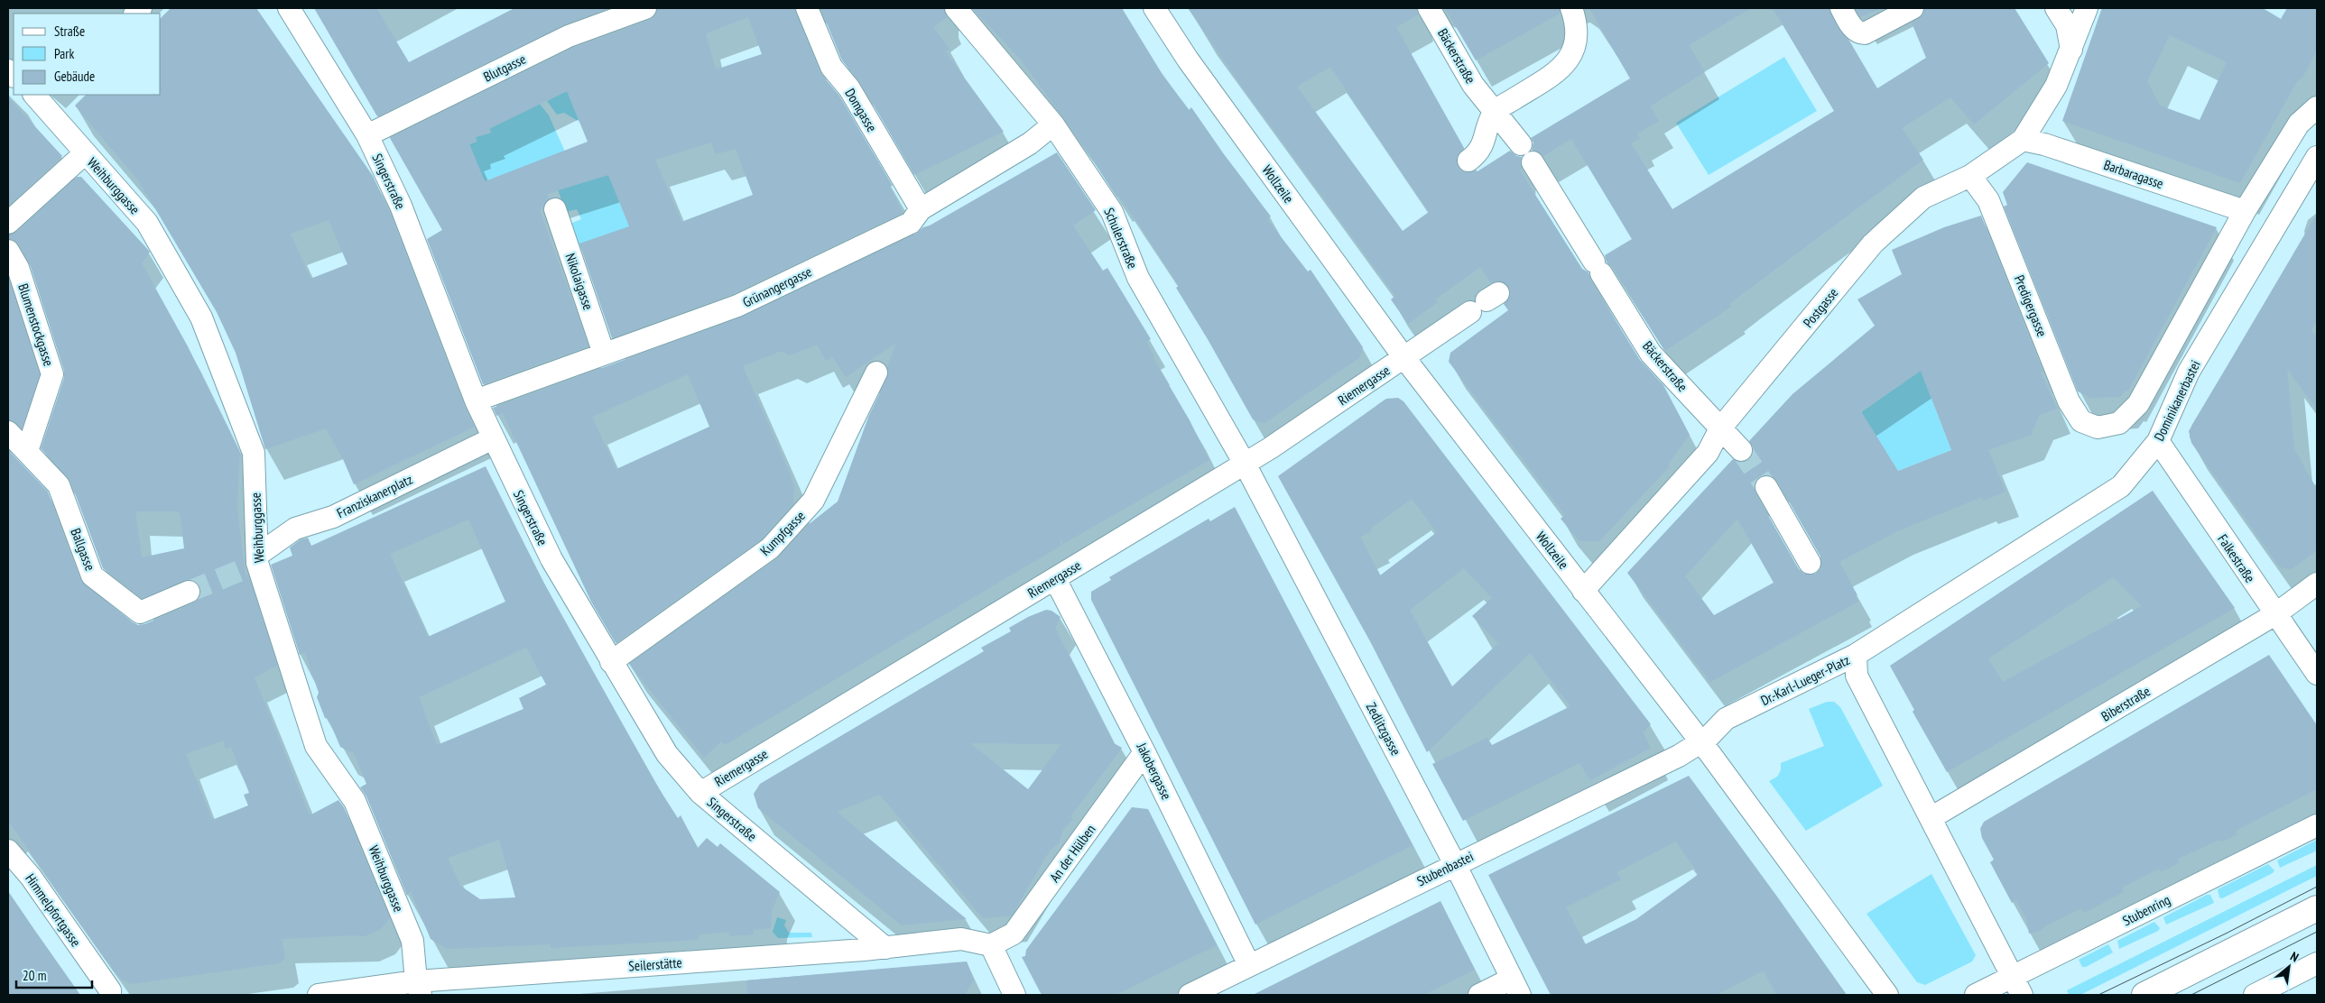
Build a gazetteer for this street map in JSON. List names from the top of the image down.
{
  "streets": {
    "street": [
      "Bäckerstraße",
      "Blutgasse",
      "Domgasse",
      "Barbaragasse",
      "Singerstraße",
      "Wollzeile",
      "Weihburggasse",
      "Schulerstraße",
      "Nikolaigasse",
      "Grünangergasse",
      "Predigergasse",
      "Postgasse",
      "Blumenstockgasse",
      "Riemergasse",
      "Dominikanerbastei",
      "Franziskanerplatz",
      "Kumpfgasse",
      "Ballgasse",
      "Falkestraße",
      "Dr.-Karl-Lueger-Platz",
      "Biberstraße",
      "Zedlitzgasse",
      "Jakobergasse",
      "An der Hülben",
      "Stubenbastei",
      "Himmelpfortgasse",
      "Stubenring",
      "Seilerstätte"
    ]
  },
  "crossings": [
    ["Bäckerstraße", "Postgasse"],
    ["Blutgasse", "Singerstraße"],
    ["Domgasse", "Grünangergasse"],
    ["Barbaragasse", "Predigergasse"],
    ["Barbaragasse", "Postgasse"],
    ["Singerstraße", "Grünangergasse"],
    ["Singerstraße", "Riemergasse"],
    ["Singerstraße", "Franziskanerplatz"],
    ["Singerstraße", "Kumpfgasse"],
    ["Singerstraße", "Seilerstätte"],
    ["Wollzeile", "Postgasse"],
    ["Wollzeile", "Riemergasse"],
    ["Wollzeile", "Dr.-Karl-Lueger-Platz"],
    ["Wollzeile", "Stubenbastei"],
    ["Weihburggasse", "Franziskanerplatz"],
    ["Weihburggasse", "Seilerstätte"],
    ["Schulerstraße", "Grünangergasse"],
    ["Schulerstraße", "Riemergasse"],
    ["Schulerstraße", "Zedlitzgasse"],
    ["Nikolaigasse", "Grünangergasse"],
    ["Predigergasse", "Postgasse"],
    ["Blumenstockgasse", "Ballgasse"],
    ["Riemergasse", "Zedlitzgasse"],
    ["Riemergasse", "Jakobergasse"],
    ["Dominikanerbastei", "Falkestraße"],
    ["Dominikanerbastei", "Dr.-Karl-Lueger-Platz"],
    ["Falkestraße", "Biberstraße"],
    ["Dr.-Karl-Lueger-Platz", "Biberstraße"],
    ["Dr.-Karl-Lueger-Platz", "Stubenbastei"],
    ["Dr.-Karl-Lueger-Platz", "Stubenring"],
    ["Zedlitzgasse", "Stubenbastei"],
    ["Jakobergasse", "An der Hülben"],
    ["Jakobergasse", "Stubenbastei"],
    ["An der Hülben", "Seilerstätte"]
  ],
  "legend": ["Straße", "Park", "Gebäude"],
  "scale_bar": "20 m",
  "north": "top right"
}
